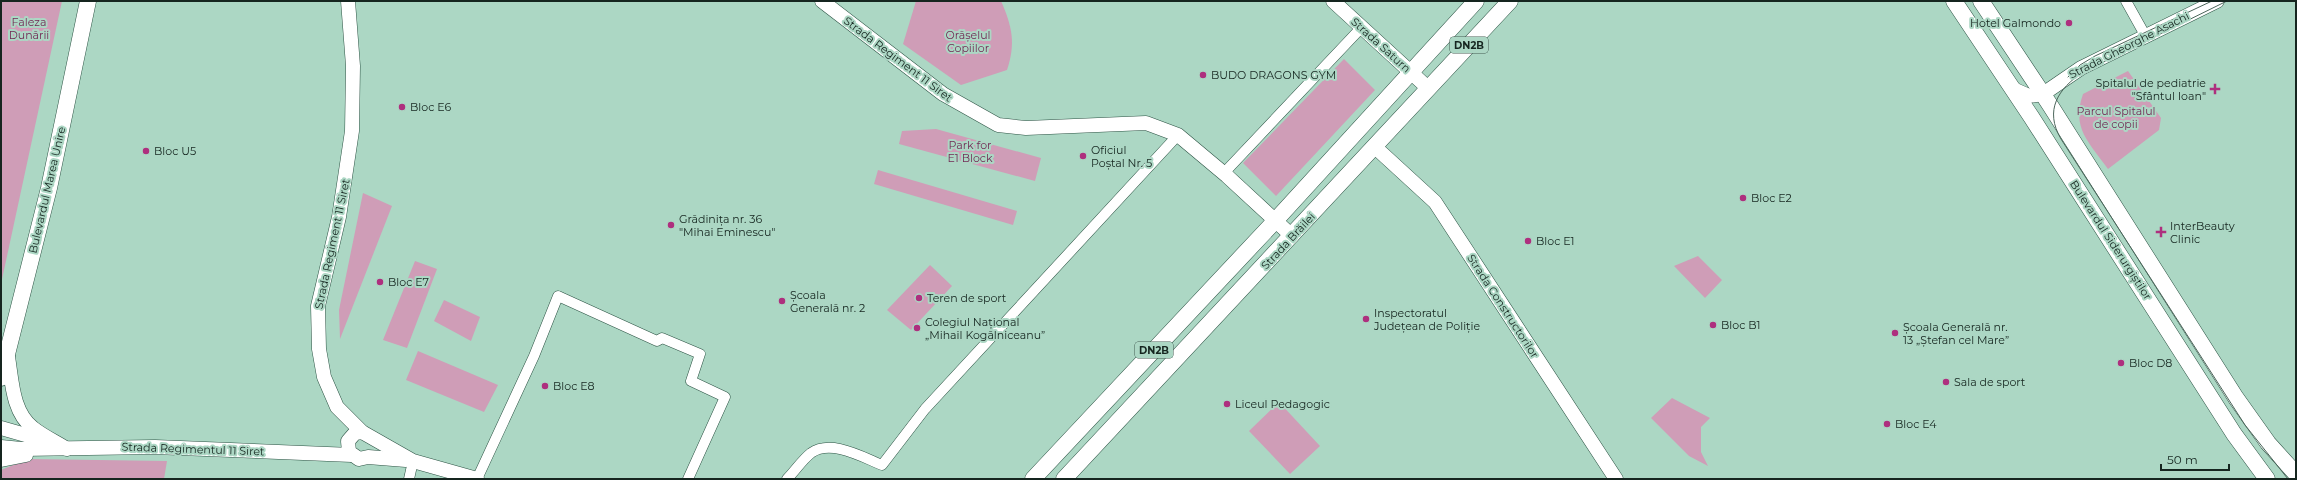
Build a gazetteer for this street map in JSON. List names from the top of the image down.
{
  "streets": {
    "main road": [
      "DN2B",
      "Bulevardul Marea Unire",
      "Bulevardul Siderurgiștilor",
      "Strada Brăilei"
    ],
    "street": [
      "Strada Saturn",
      "Strada Gheorghe Asachi",
      "Strada Regiment 11 Siret",
      "Strada Constructorilor",
      "Strada Regimentul 11 Siret"
    ]
  },
  "crossings": [
    ["Strada Saturn", "DN2B"],
    ["Strada Saturn", "Strada Brăilei"],
    ["DN2B", "Strada Regiment 11 Siret"],
    ["Strada Gheorghe Asachi", "Bulevardul Siderurgiștilor"],
    ["Strada Regiment 11 Siret", "Strada Brăilei"],
    ["Strada Regiment 11 Siret", "Strada Regimentul 11 Siret"],
    ["Strada Brăilei", "Strada Constructorilor"]
  ],
  "parks": [
    "Faleza Dunării",
    "Orășelul Copiilor",
    "Parcul Spitalul de copii",
    "Park for E1 Block"
  ],
  "places": {
    "other": [
      "Hotel Galmondo",
      "BUDO DRAGONS GYM",
      "Bloc E6",
      "Bloc U5",
      "Oficiul Poștal Nr. 5",
      "Bloc E2",
      "Grădinița nr. 36 \"Mihai Eminescu\"",
      "Bloc E1",
      "Bloc E7",
      "Teren de sport",
      "Școala Generală nr. 2",
      "Inspectoratul Județean de Poliție",
      "Bloc B1",
      "Colegiul Național „Mihail Kogălniceanu”",
      "Școala Generală nr. 13 „Ștefan cel Mare”",
      "Bloc D8",
      "Sala de sport",
      "Bloc E8",
      "Liceul Pedagogic",
      "Bloc E4"
    ],
    "health": ["Spitalul de pediatrie \"Sfântul Ioan\"", "InterBeauty Clinic"]
  },
  "scale_bar": "50 m"
}
